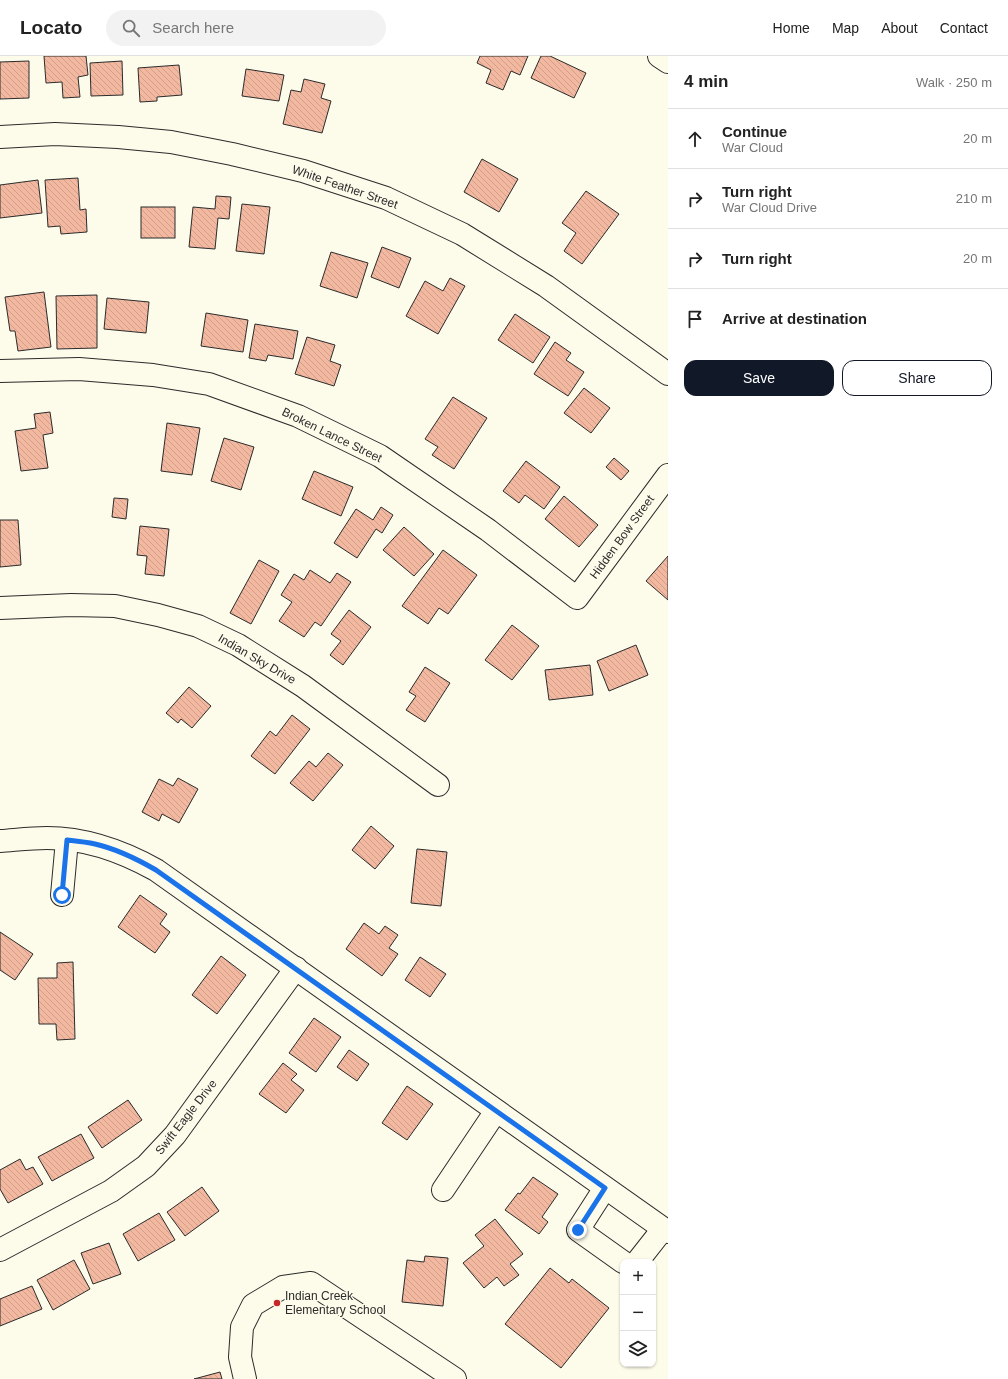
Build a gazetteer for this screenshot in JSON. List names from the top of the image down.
{
  "streets": {
    "street": [
      "White Feather Street",
      "Broken Lance Street",
      "Hidden Bow Street",
      "Indian Sky Drive",
      "Swift Eagle Drive"
    ]
  },
  "crossings": [
    ["Broken Lance Street", "Hidden Bow Street"]
  ],
  "places": ["Indian Creek Elementary School"],
  "page": {
    "header": "Locato",
    "search": "Search here",
    "nav": [
      "Home",
      "Map",
      "About",
      "Contact"
    ],
    "heading": ["4 min", "Walk · 250 m"],
    "list": [
      ["Continue", "War Cloud", "20 m"],
      ["Turn right", "War Cloud Drive", "210 m"],
      ["Turn right", "20 m"],
      "Arrive at destination"
    ],
    "buttons": ["Save", "Share"],
    "map_buttons": ["+", "−"]
  }
}
